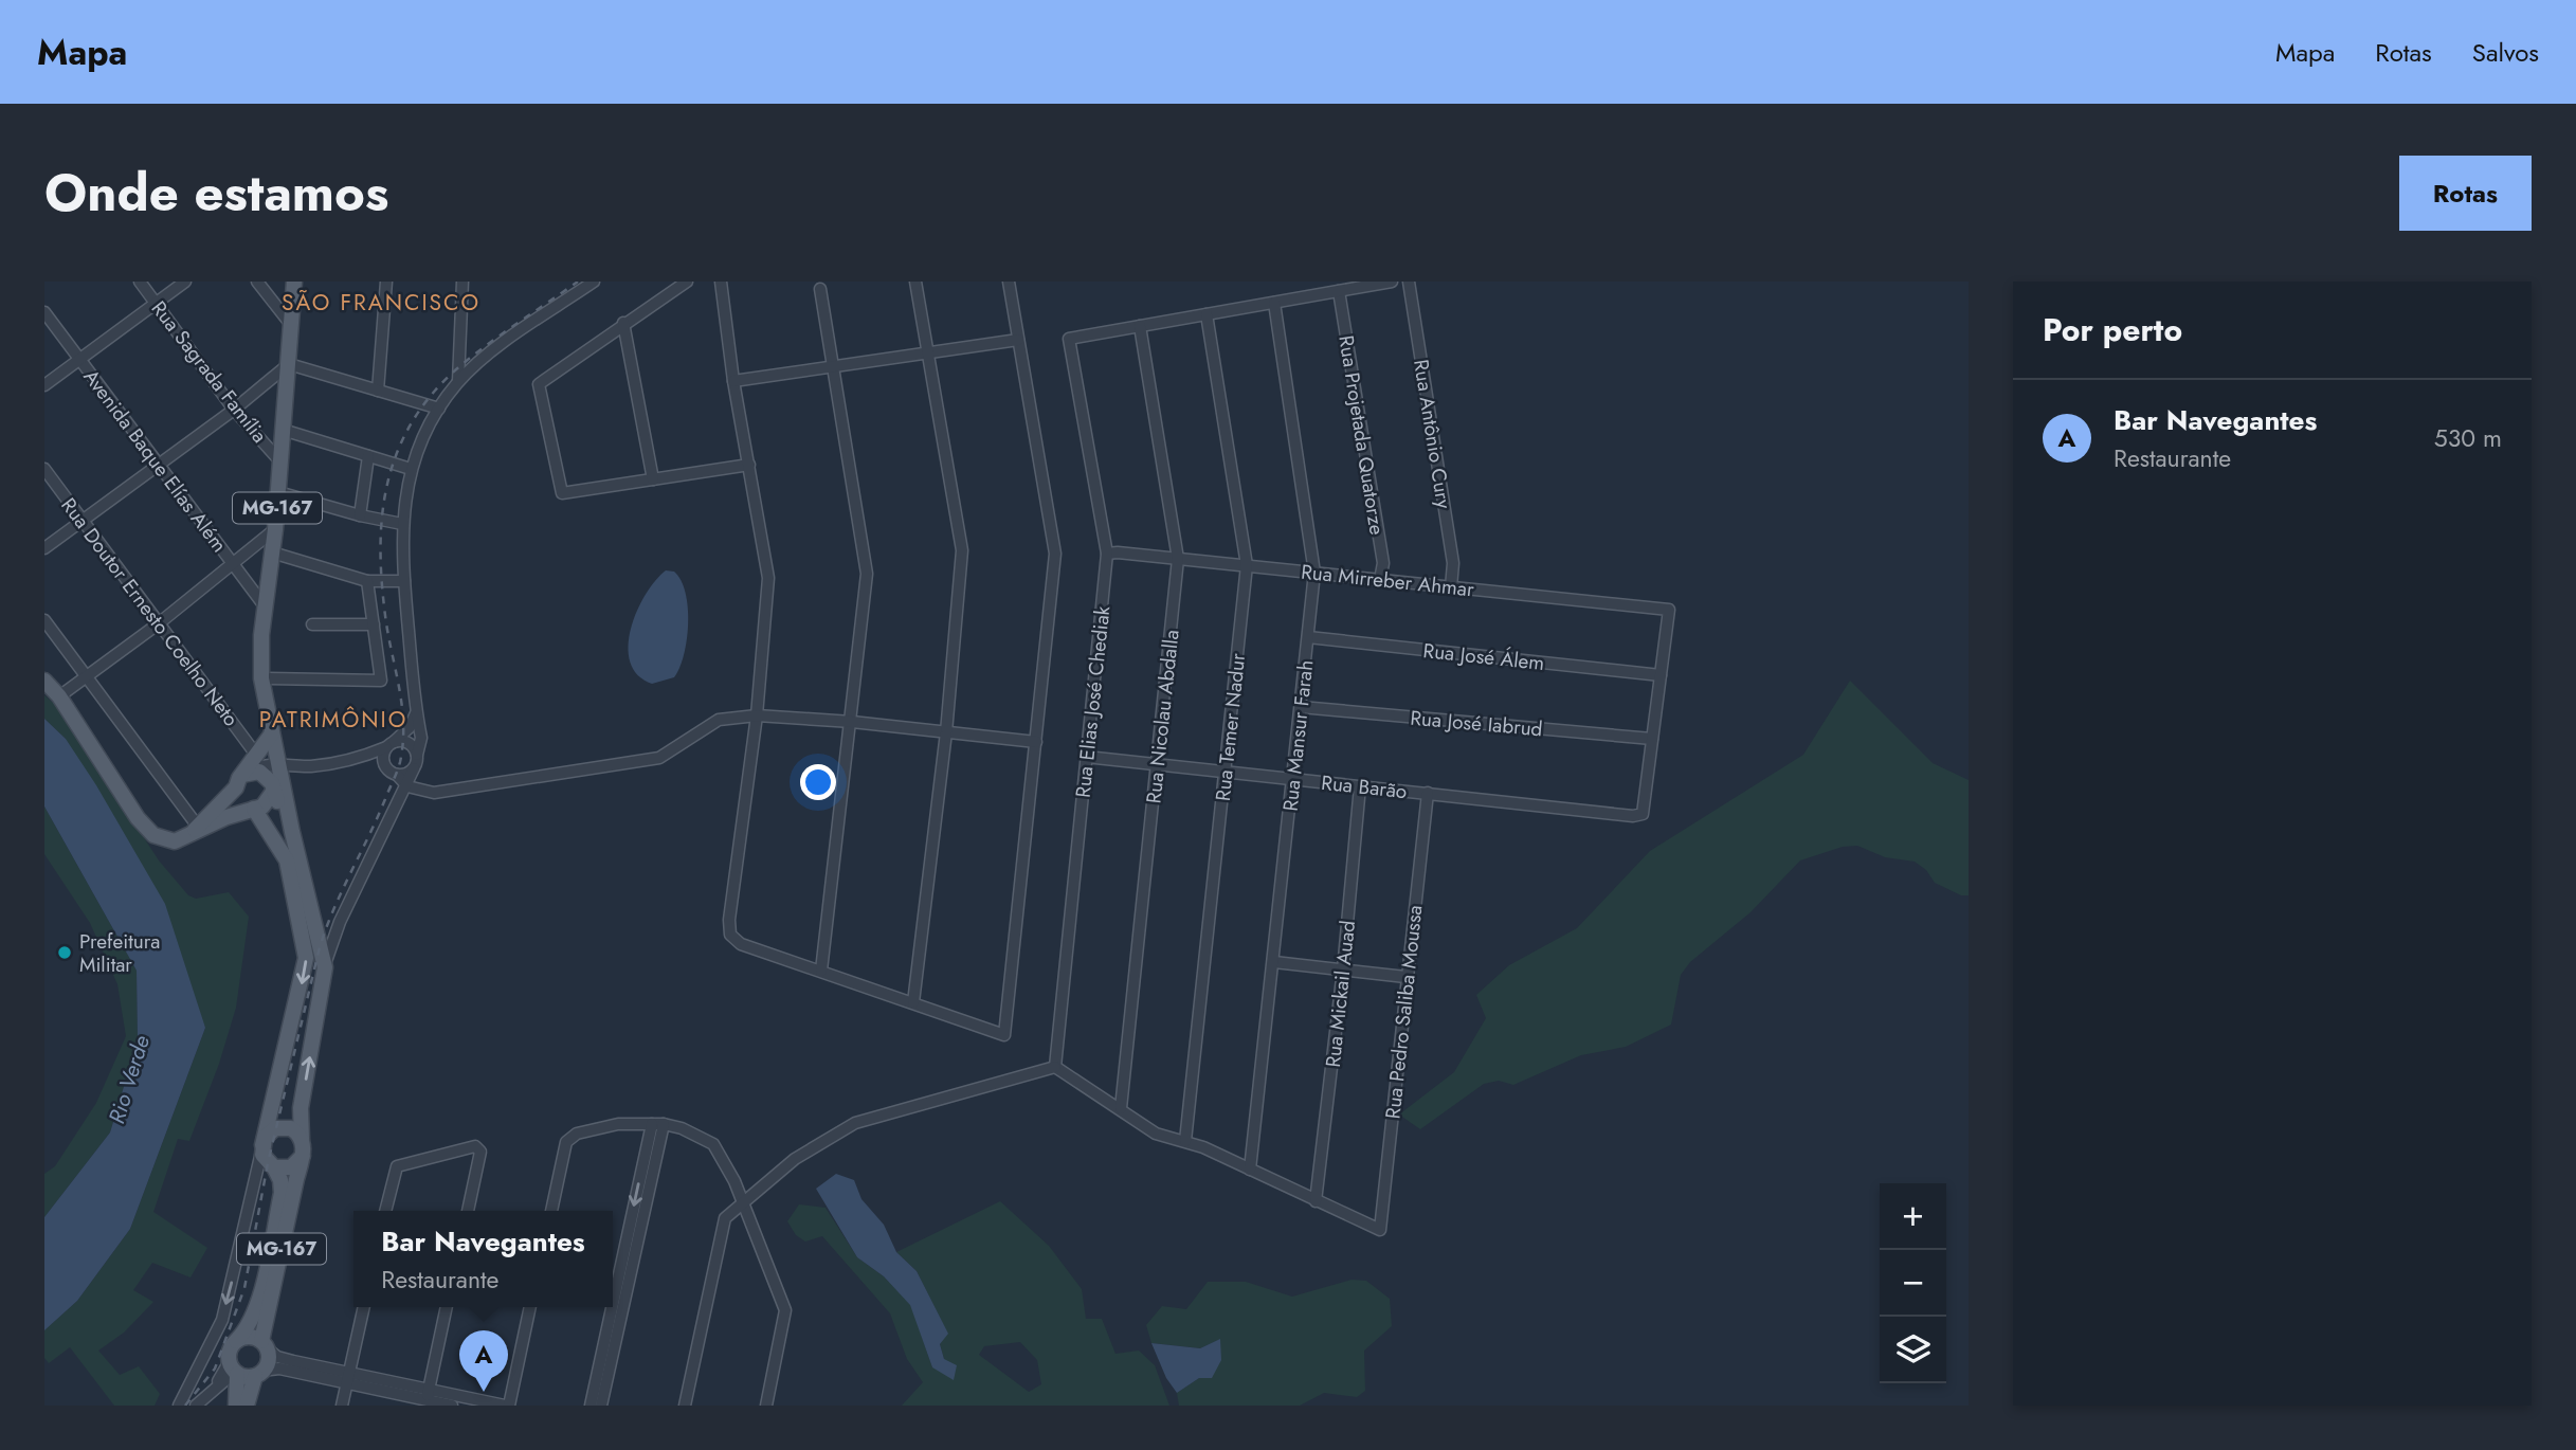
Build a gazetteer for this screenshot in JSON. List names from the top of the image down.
{
  "streets": {
    "main road": ["MG-167"],
    "street": [
      "Rua Sagrada Família",
      "Rua Antônio Cury",
      "Rua Projetada Quatorze",
      "Avenida Baque Elías Além",
      "Rua Mirreber Ahmar",
      "Rua Doutor Ernesto Coelho Neto",
      "Rua José Álem",
      "Rua Elias José Chediak",
      "Rua Nicolau Abdalla",
      "Rua José Iabrud",
      "Rua Temer Nadur",
      "Rua Mansur Farah",
      "Rua Barão",
      "Rua Mickail Auad",
      "Rua Pedro Saliba Moussa"
    ]
  },
  "crossings": [
    ["Rua Sagrada Família", "MG-167"],
    ["Rua Antônio Cury", "Rua Mirreber Ahmar"],
    ["Rua Projetada Quatorze", "Rua Mirreber Ahmar"],
    ["Avenida Baque Elías Além", "MG-167"],
    ["Rua Mirreber Ahmar", "Rua José Álem"],
    ["Rua Mirreber Ahmar", "Rua Elias José Chediak"],
    ["Rua Mirreber Ahmar", "Rua Nicolau Abdalla"],
    ["Rua Mirreber Ahmar", "Rua Temer Nadur"],
    ["Rua Mirreber Ahmar", "Rua Mansur Farah"],
    ["Rua José Álem", "Rua Mansur Farah"],
    ["Rua Elias José Chediak", "Rua Nicolau Abdalla"],
    ["Rua Elias José Chediak", "Rua Barão"],
    ["Rua Nicolau Abdalla", "Rua Barão"],
    ["Rua José Iabrud", "Rua Mansur Farah"],
    ["Rua José Iabrud", "Rua Barão"],
    ["Rua Temer Nadur", "Rua Barão"],
    ["Rua Mansur Farah", "Rua Barão"],
    ["Rua Barão", "Rua Mickail Auad"],
    ["Rua Barão", "Rua Pedro Saliba Moussa"],
    ["Rua Mickail Auad", "Rua Pedro Saliba Moussa"]
  ],
  "districts": ["SÃO FRANCISCO", "PATRIMÔNIO"],
  "water": ["Rio Verde"],
  "places": ["Prefeitura Militar"],
  "page": {
    "header": "Mapa",
    "nav": ["Mapa", "Rotas", "Salvos"],
    "title": "Onde estamos",
    "buttons": "Rotas",
    "heading": "Por perto",
    "list": [
      {
        "mark": "A",
        "name": "Bar Navegantes",
        "note": "Restaurante",
        "value": "530 m"
      }
    ],
    "map_buttons": ["+", "−"],
    "popup": ["Bar Navegantes", "Restaurante"],
    "pins": "A"
  }
}
